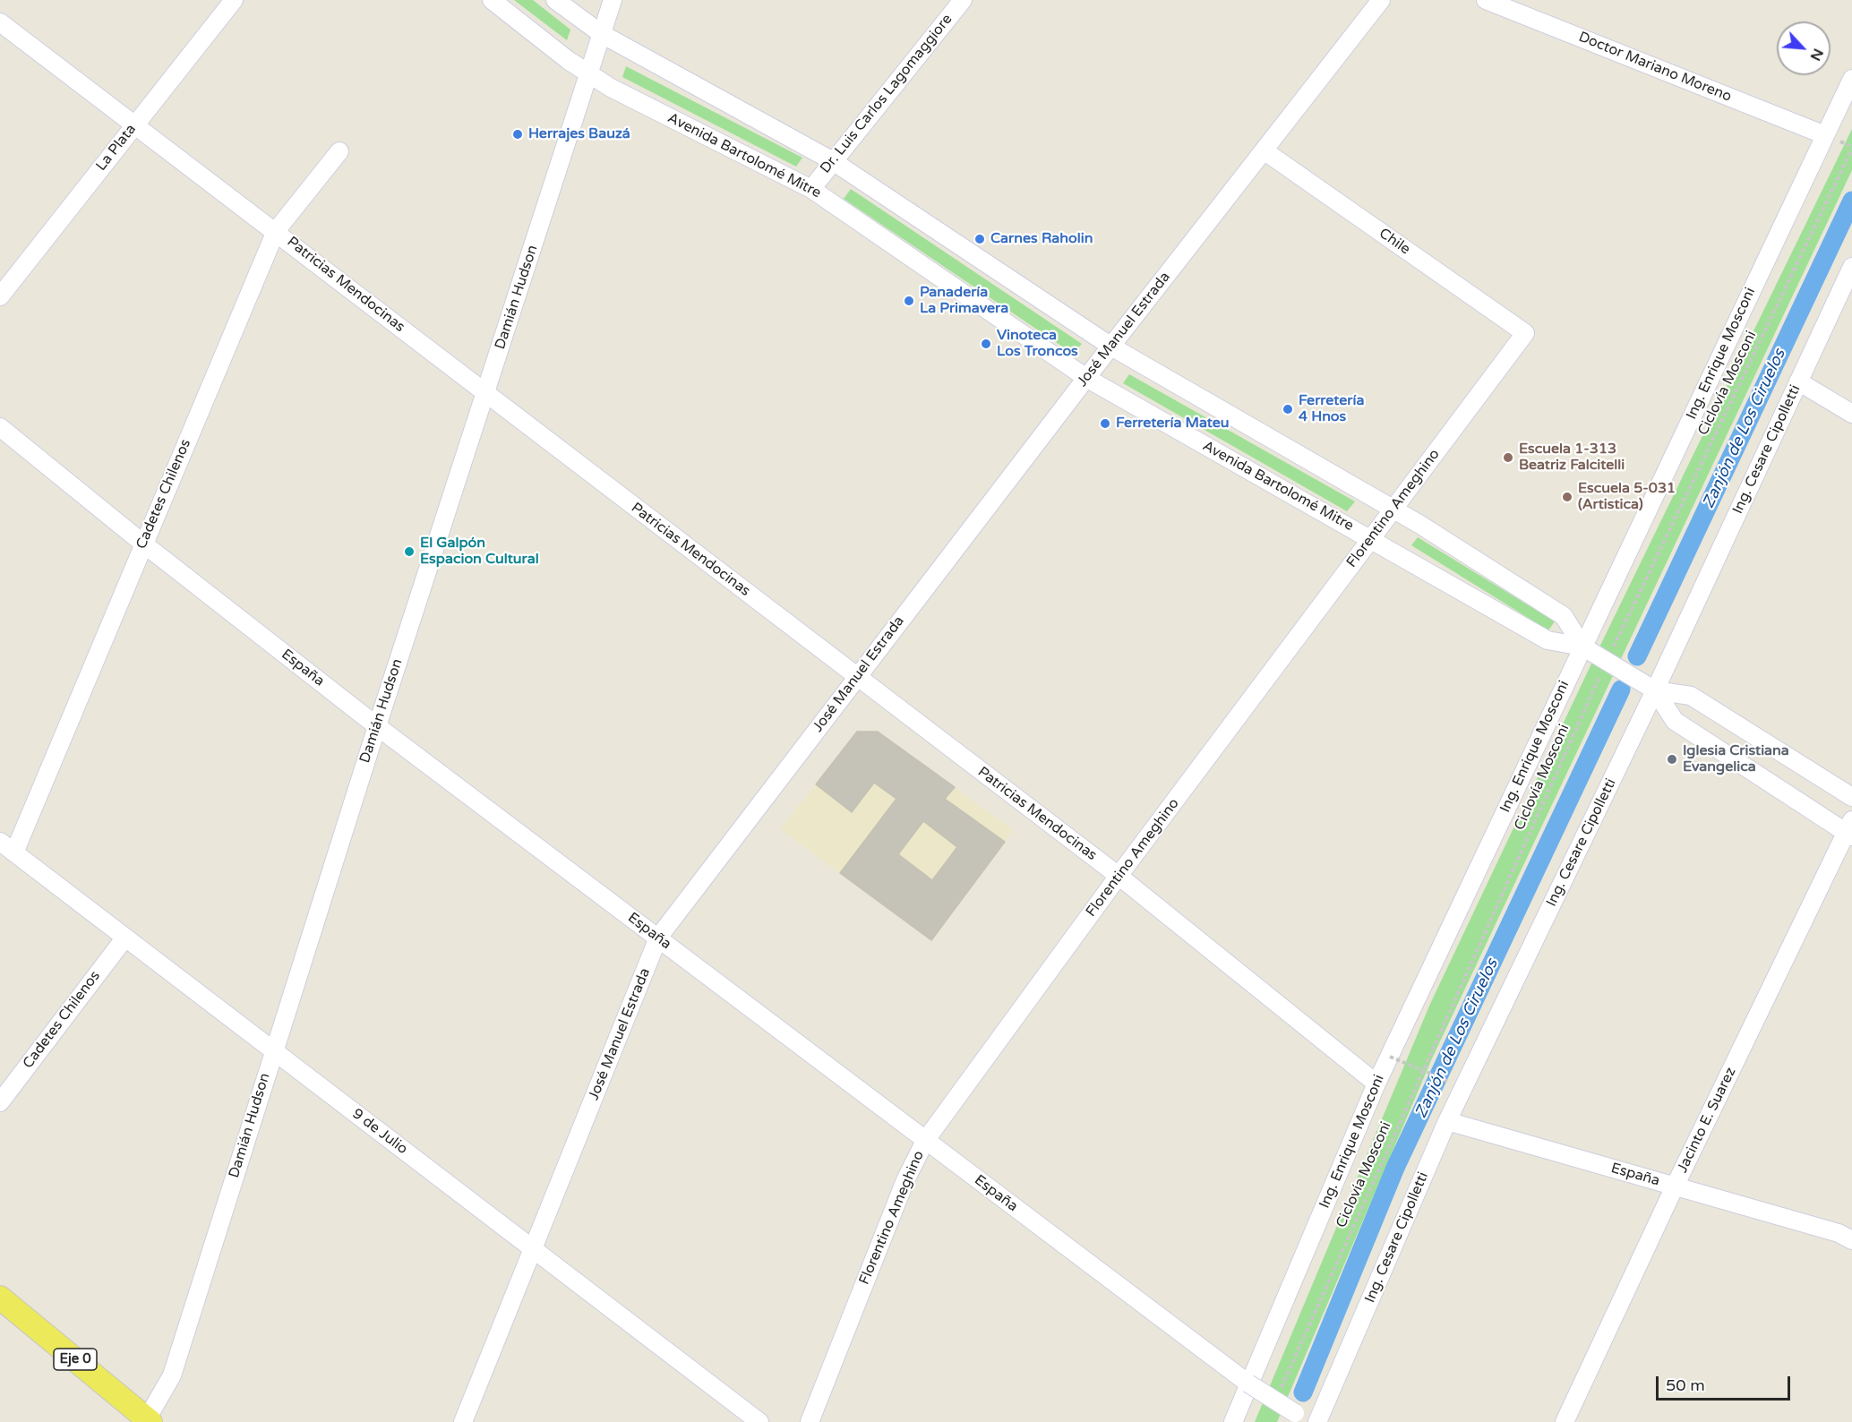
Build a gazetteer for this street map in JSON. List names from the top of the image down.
{
  "streets": {
    "main road": ["Eje 0"],
    "street": [
      "Doctor Mariano Moreno",
      "Dr. Luis Carlos Lagomaggiore",
      "La Plata",
      "Avenida Bartolomé Mitre",
      "Chile",
      "Patricias Mendocinas",
      "Damián Hudson",
      "José Manuel Estrada",
      "Ing. Enrique Mosconi",
      "Ing. Cesare Cipolletti",
      "Cadetes Chilenos",
      "Florentino Ameghino",
      "España",
      "Jacinto E. Suarez",
      "9 de Julio"
    ],
    "path": ["Ciclovía Mosconi"]
  },
  "crossings": [
    ["Doctor Mariano Moreno", "Ing. Enrique Mosconi"],
    ["Dr. Luis Carlos Lagomaggiore", "Avenida Bartolomé Mitre"],
    ["La Plata", "Patricias Mendocinas"],
    ["Avenida Bartolomé Mitre", "Damián Hudson"],
    ["Avenida Bartolomé Mitre", "José Manuel Estrada"],
    ["Avenida Bartolomé Mitre", "Ing. Enrique Mosconi"],
    ["Avenida Bartolomé Mitre", "Ciclovía Mosconi"],
    ["Avenida Bartolomé Mitre", "Ing. Cesare Cipolletti"],
    ["Avenida Bartolomé Mitre", "Florentino Ameghino"],
    ["Avenida Bartolomé Mitre", "Jacinto E. Suarez"],
    ["Chile", "José Manuel Estrada"],
    ["Chile", "Florentino Ameghino"],
    ["Patricias Mendocinas", "Damián Hudson"],
    ["Patricias Mendocinas", "José Manuel Estrada"],
    ["Patricias Mendocinas", "Ing. Enrique Mosconi"],
    ["Patricias Mendocinas", "Cadetes Chilenos"],
    ["Patricias Mendocinas", "Florentino Ameghino"],
    ["Damián Hudson", "España"],
    ["Damián Hudson", "9 de Julio"],
    ["Damián Hudson", "Eje 0"],
    ["José Manuel Estrada", "España"],
    ["José Manuel Estrada", "9 de Julio"],
    ["Ing. Enrique Mosconi", "España"],
    ["Ing. Cesare Cipolletti", "España"],
    ["Cadetes Chilenos", "España"],
    ["Cadetes Chilenos", "9 de Julio"],
    ["Florentino Ameghino", "España"],
    ["España", "Jacinto E. Suarez"]
  ],
  "water": ["Zanjón de Los Ciruelos"],
  "places": [
    "Herrajes Bauzá",
    "Carnes Raholin",
    "Panadería La Primavera",
    "Vinoteca Los Troncos",
    "Ferretería 4 Hnos",
    "Ferretería Mateu",
    "Escuela 1-313 Beatriz Falcitelli",
    "Escuela 5-031 (Artistica)",
    "El Galpón Espacion Cultural",
    "Iglesia Cristiana Evangelica"
  ],
  "scale_bar": "50 m",
  "north": "bottom right"
}
